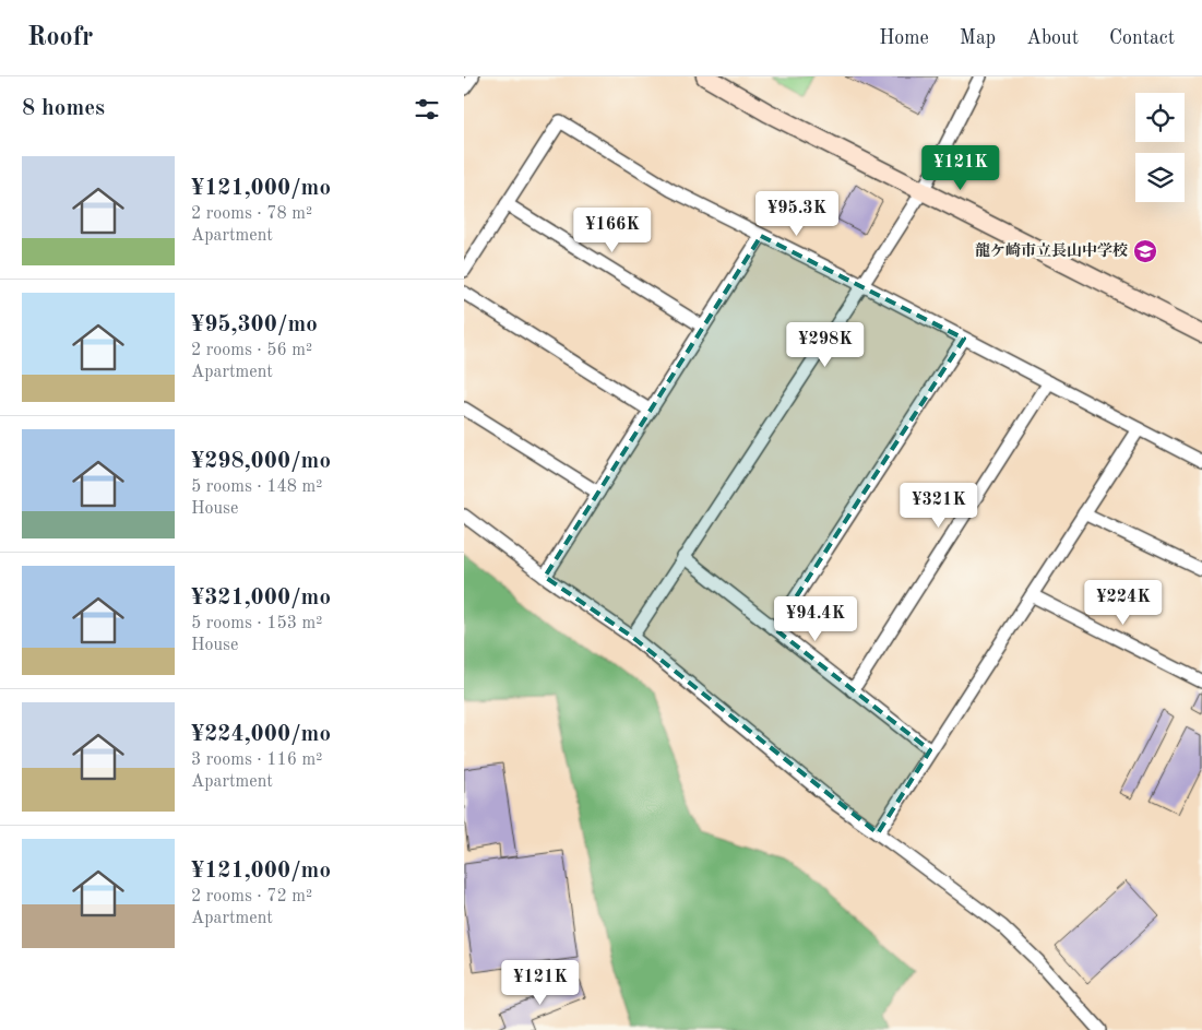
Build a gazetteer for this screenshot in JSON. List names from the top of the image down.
{
  "places": {
    "school or university": ["龍ケ崎市立長山中学校"]
  },
  "page": {
    "header": "Roofr",
    "nav": [
      "Home",
      "Map",
      "About",
      "Contact"
    ],
    "heading": "8 homes",
    "list": [
      {
        "name": "¥121,000/mo",
        "note": "2 rooms · 78 m² · Apartment"
      },
      {
        "name": "¥95,300/mo",
        "note": "2 rooms · 56 m² · Apartment"
      },
      {
        "name": "¥298,000/mo",
        "note": "5 rooms · 148 m² · House"
      },
      {
        "name": "¥321,000/mo",
        "note": "5 rooms · 153 m² · House"
      },
      {
        "name": "¥224,000/mo",
        "note": "3 rooms · 116 m² · Apartment"
      },
      {
        "name": "¥121,000/mo",
        "note": "2 rooms · 72 m² · Apartment"
      }
    ],
    "price": [
      "¥121K",
      "¥95.3K",
      "¥166K",
      "¥298K",
      "¥321K",
      "¥224K",
      "¥94.4K",
      "¥121K"
    ]
  }
}
